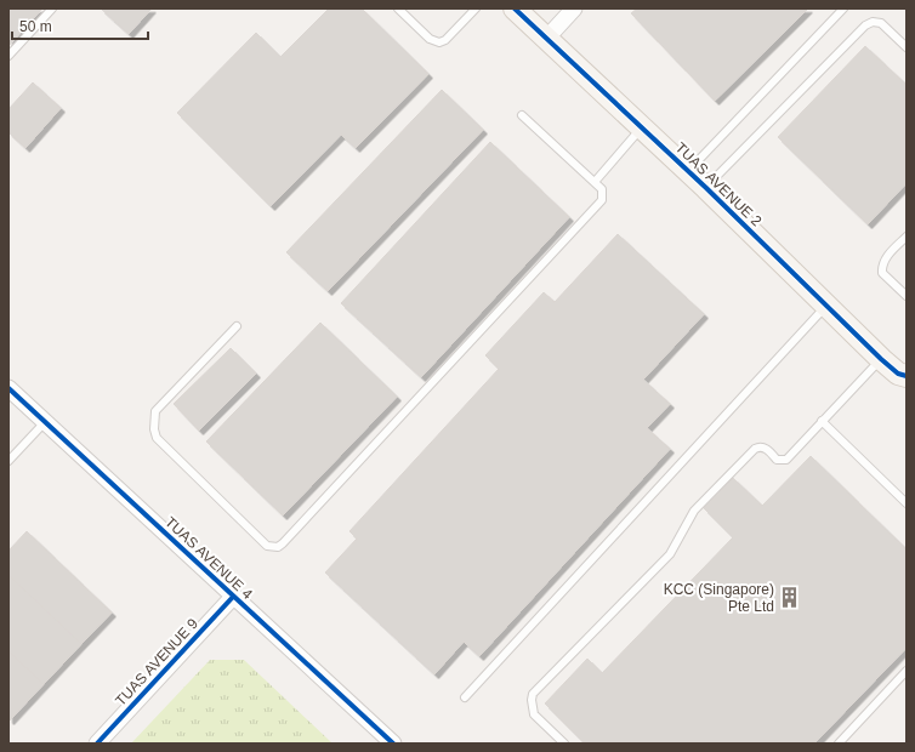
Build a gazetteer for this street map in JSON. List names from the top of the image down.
{
  "streets": {
    "street": ["TUAS AVENUE 2", "TUAS AVENUE 4", "TUAS AVENUE 9"]
  },
  "crossings": [
    ["TUAS AVENUE 4", "TUAS AVENUE 9"]
  ],
  "places": {
    "building": ["KCC (Singapore) Pte Ltd"]
  },
  "scale_bar": "50 m"
}
